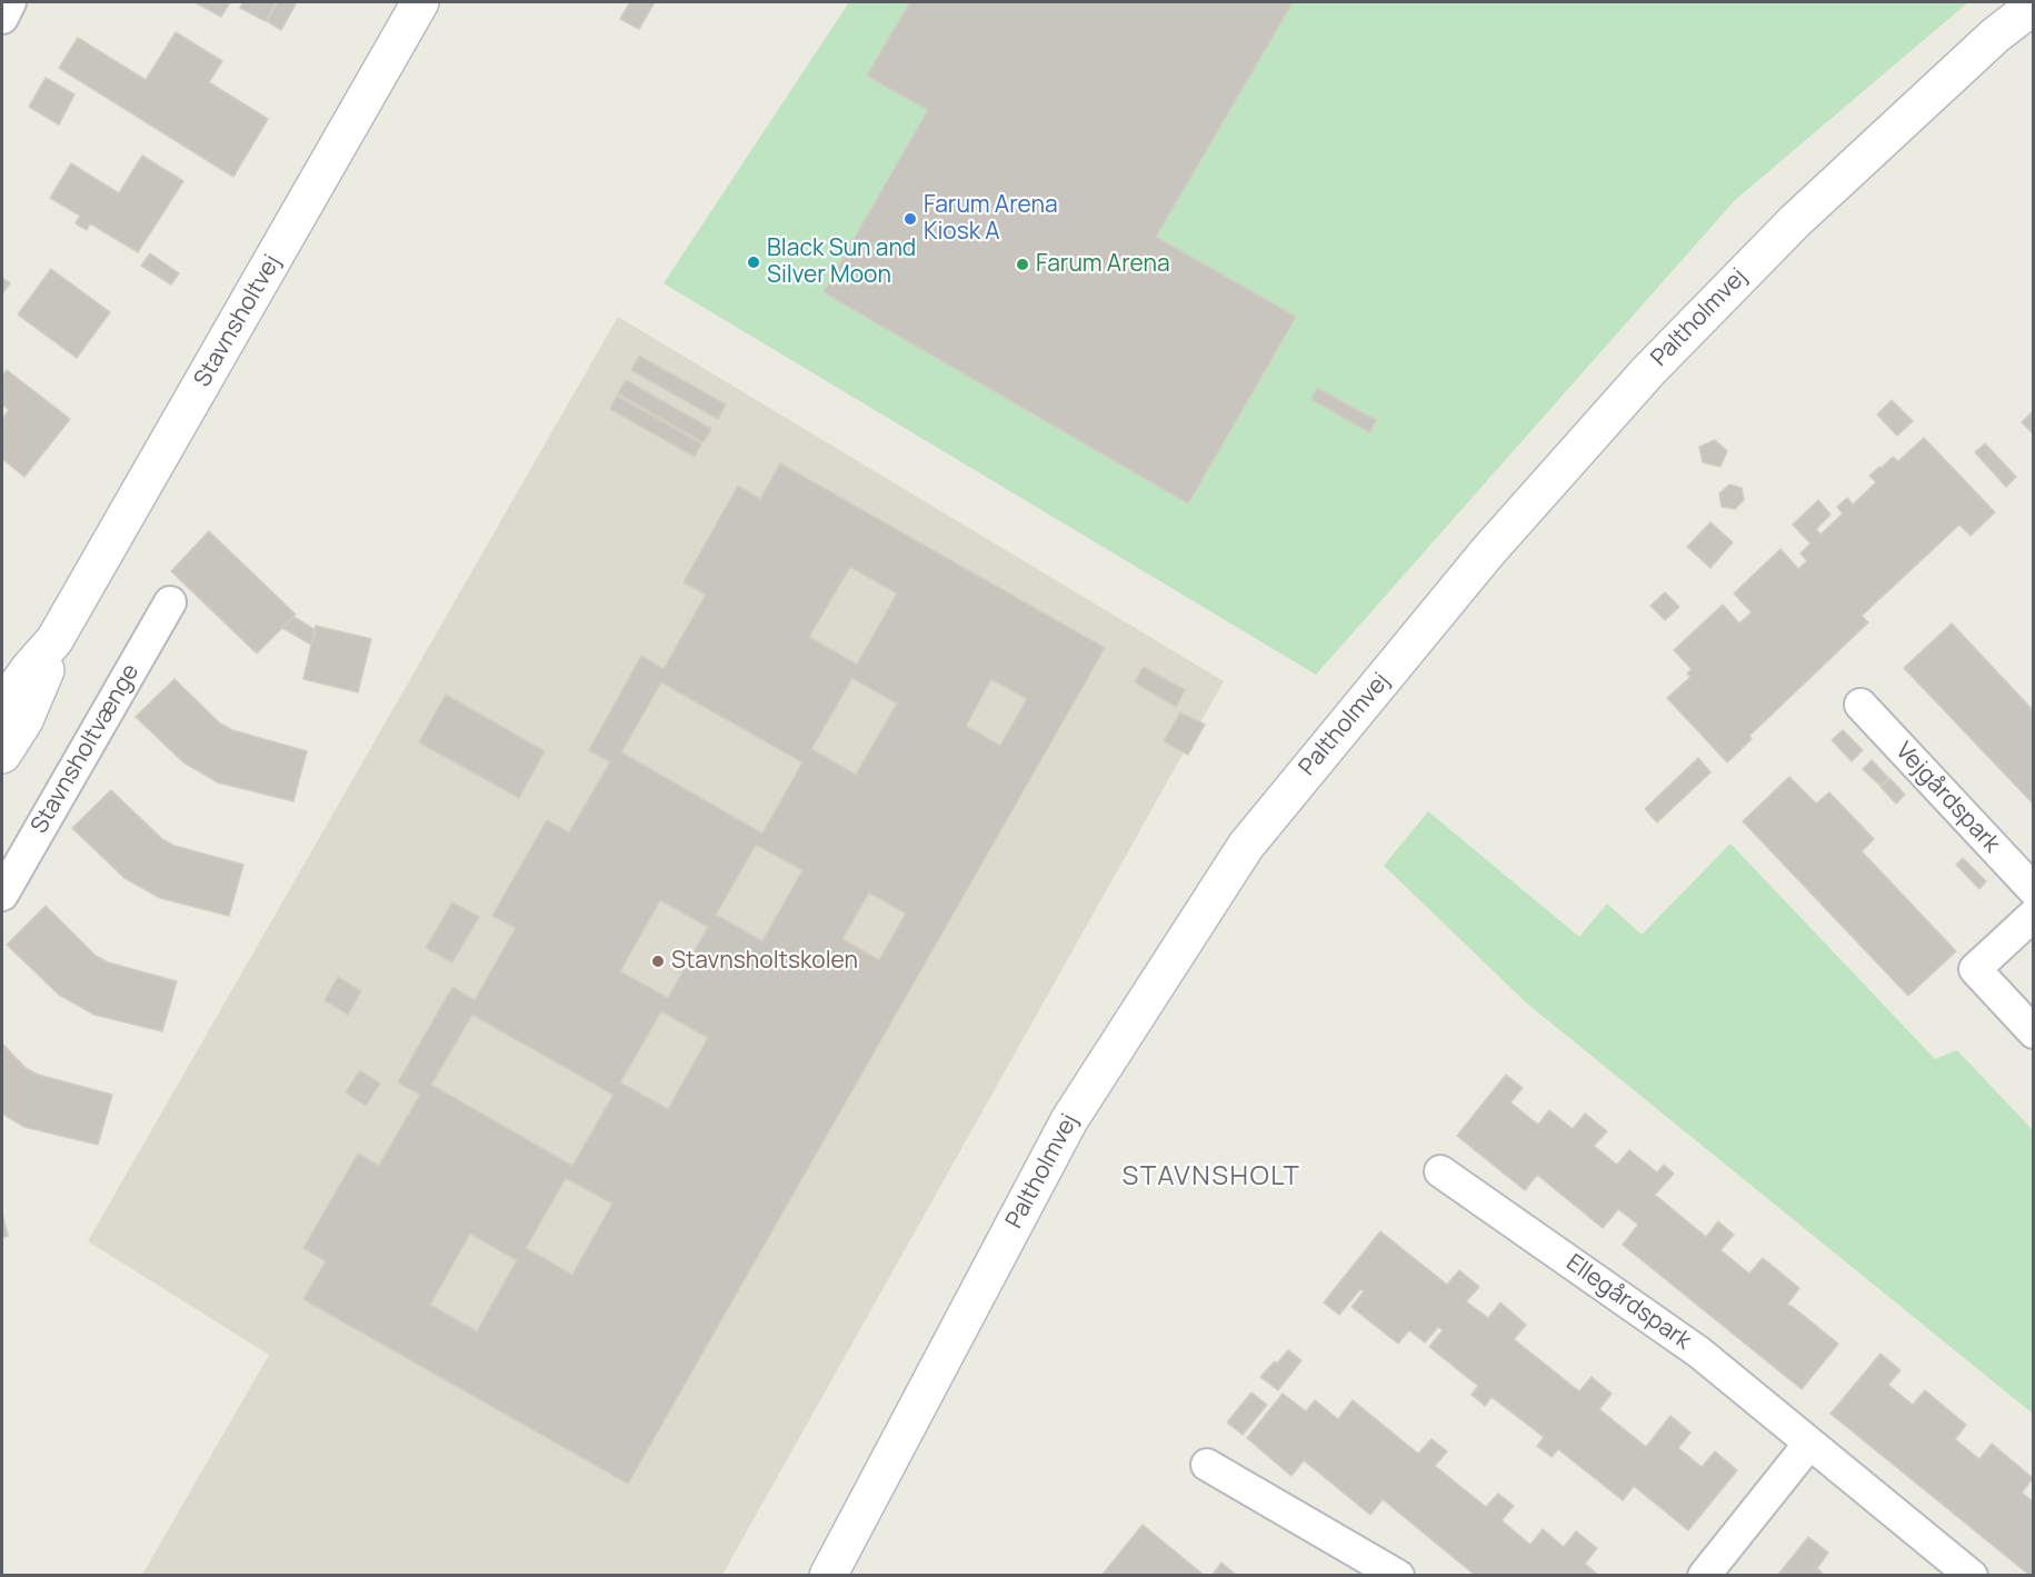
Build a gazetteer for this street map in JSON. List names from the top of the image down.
{
  "streets": {
    "street": [
      "Paltholmvej",
      "Stavnsholtvej",
      "Stavnsholtvænge",
      "Vejgårdspark",
      "Ellegårdspark"
    ]
  },
  "districts": ["STAVNSHOLT"],
  "places": [
    "Farum Arena Kiosk A",
    "Black Sun and Silver Moon",
    "Farum Arena",
    "Stavnsholtskolen"
  ]
}
